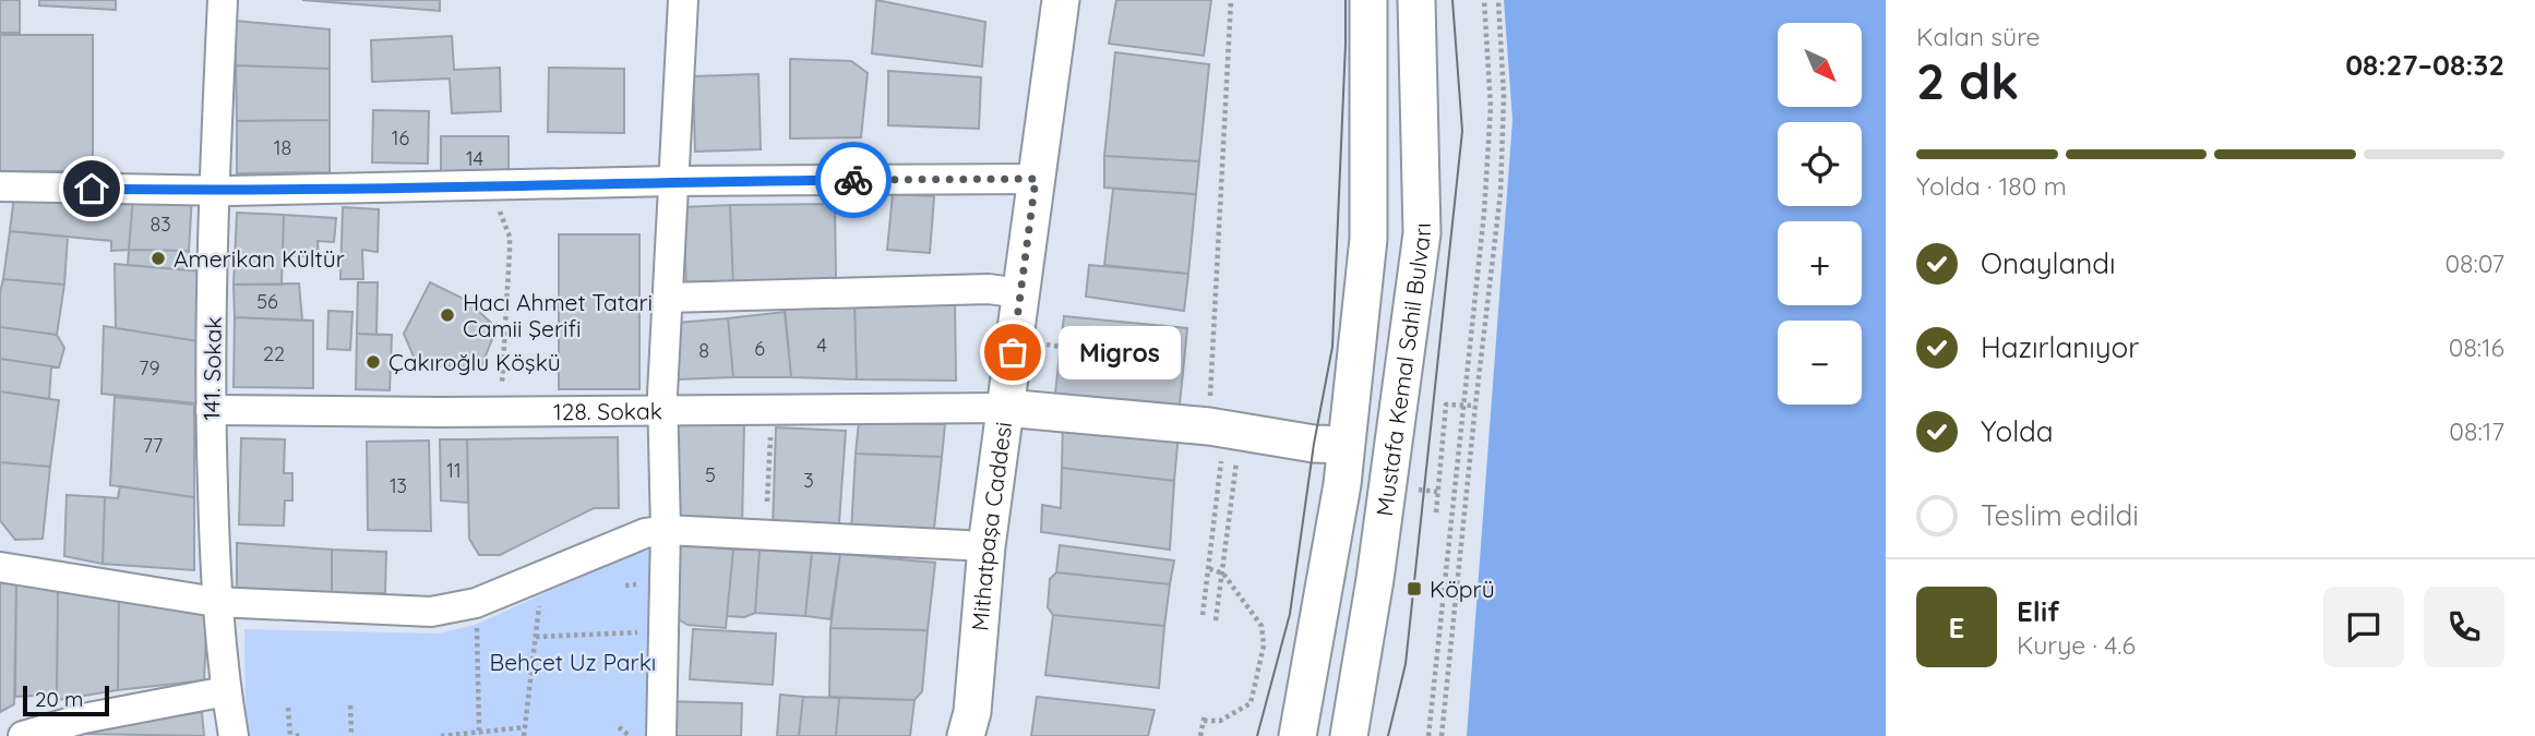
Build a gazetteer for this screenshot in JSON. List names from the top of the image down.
{
  "streets": {
    "main road": ["Mustafa Kemal Sahil Bulvarı", "Mithatpaşa Caddesi"],
    "street": ["141. Sokak", "128. Sokak"]
  },
  "crossings": [
    ["141. Sokak", "128. Sokak"],
    ["128. Sokak", "Mithatpaşa Caddesi"]
  ],
  "parks": ["Behçet Uz Parkı"],
  "places": {
    "other": [
      "Amerikan Kültür",
      "Hacı Ahmet Tatari Camii Şerifi",
      "Migros",
      "Çakıroğlu Köşkü"
    ],
    "transit": ["Köprü"]
  },
  "house_numbers": [
    "16",
    "18",
    "14",
    "83",
    "56",
    "4",
    "6",
    "8",
    "22",
    "79",
    "77",
    "11",
    "5",
    "3",
    "13"
  ],
  "scale_bar": "20 m",
  "north": "bottom right",
  "page": {
    "heading": ["2 dk", "Kalan süre", "08:27–08:32"],
    "panel": ["Elif", "Kurye · 4.6"],
    "map_buttons": ["+", "−"],
    "bar": "Yolda · 180 m",
    "list": [
      ["Onaylandı", "08:07"],
      ["Hazırlanıyor", "08:16"],
      ["Yolda", "08:17"],
      "Teslim edildi"
    ],
    "bubble": "Migros",
    "round": "E",
    "scale": "20 m"
  }
}
